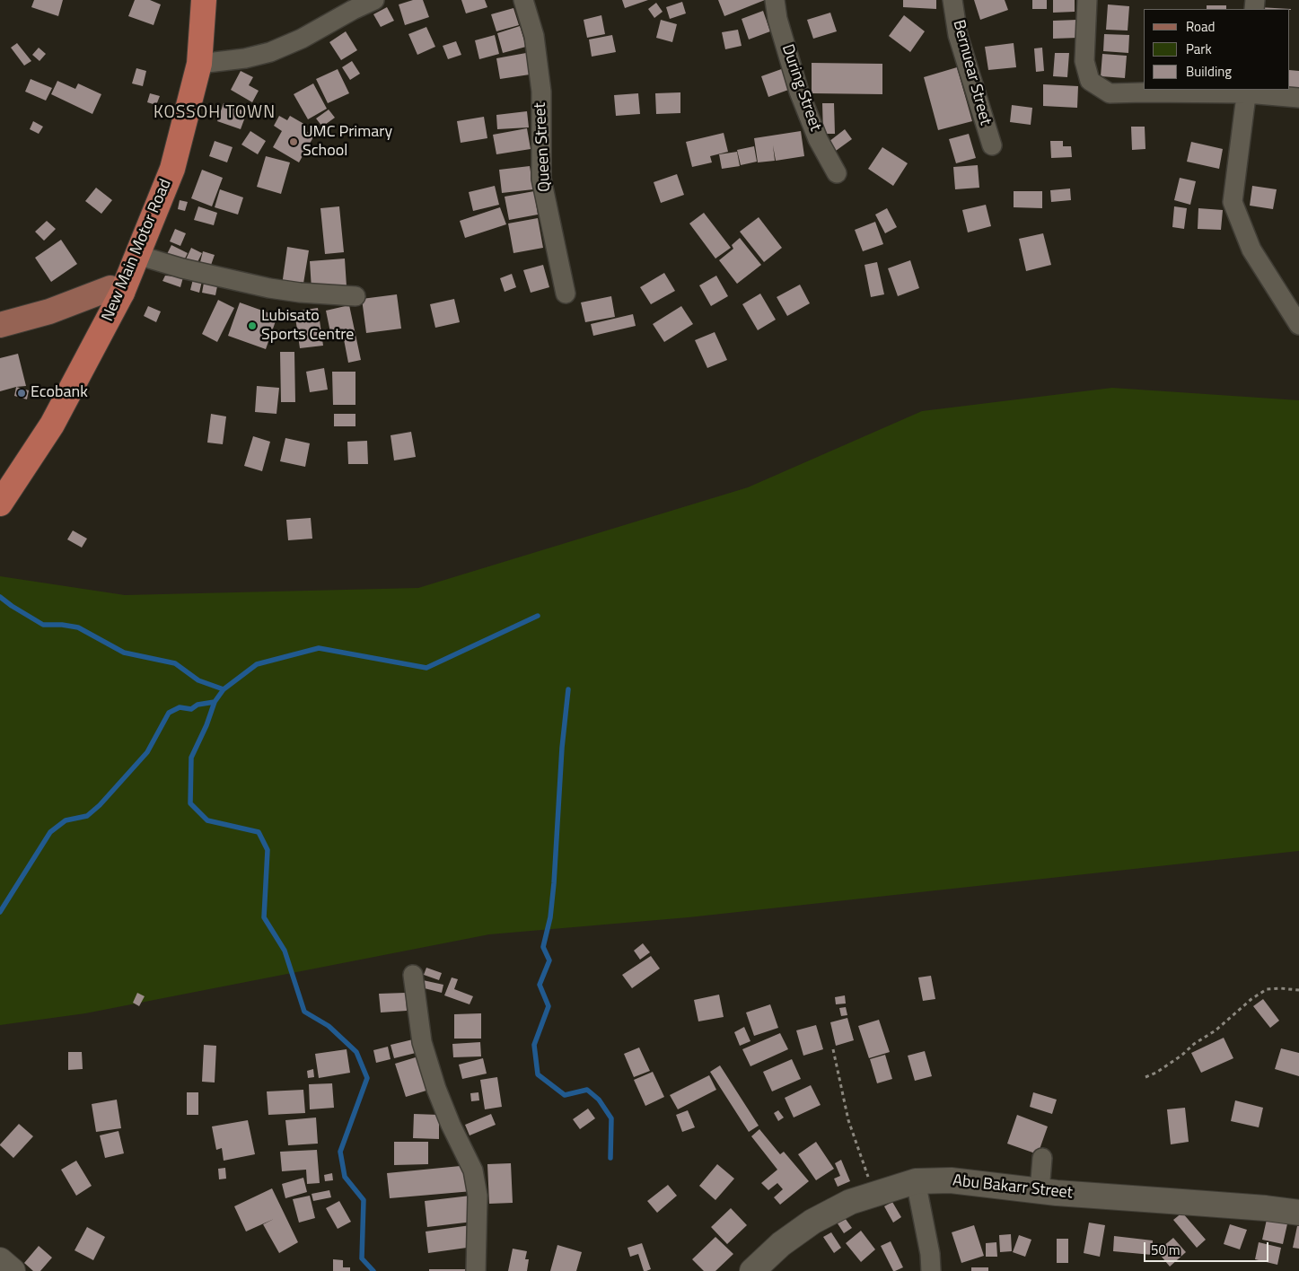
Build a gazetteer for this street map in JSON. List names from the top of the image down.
{
  "streets": {
    "highway": ["New Main Motor Road"],
    "street": [
      "Bernuear Street",
      "During Street",
      "Queen Street",
      "Abu Bakarr Street"
    ]
  },
  "districts": ["KOSSOH TOWN"],
  "places": ["UMC Primary School", "Lubisato Sports Centre", "Ecobank"],
  "legend": ["Road", "Park", "Building"],
  "scale_bar": "50 m"
}
